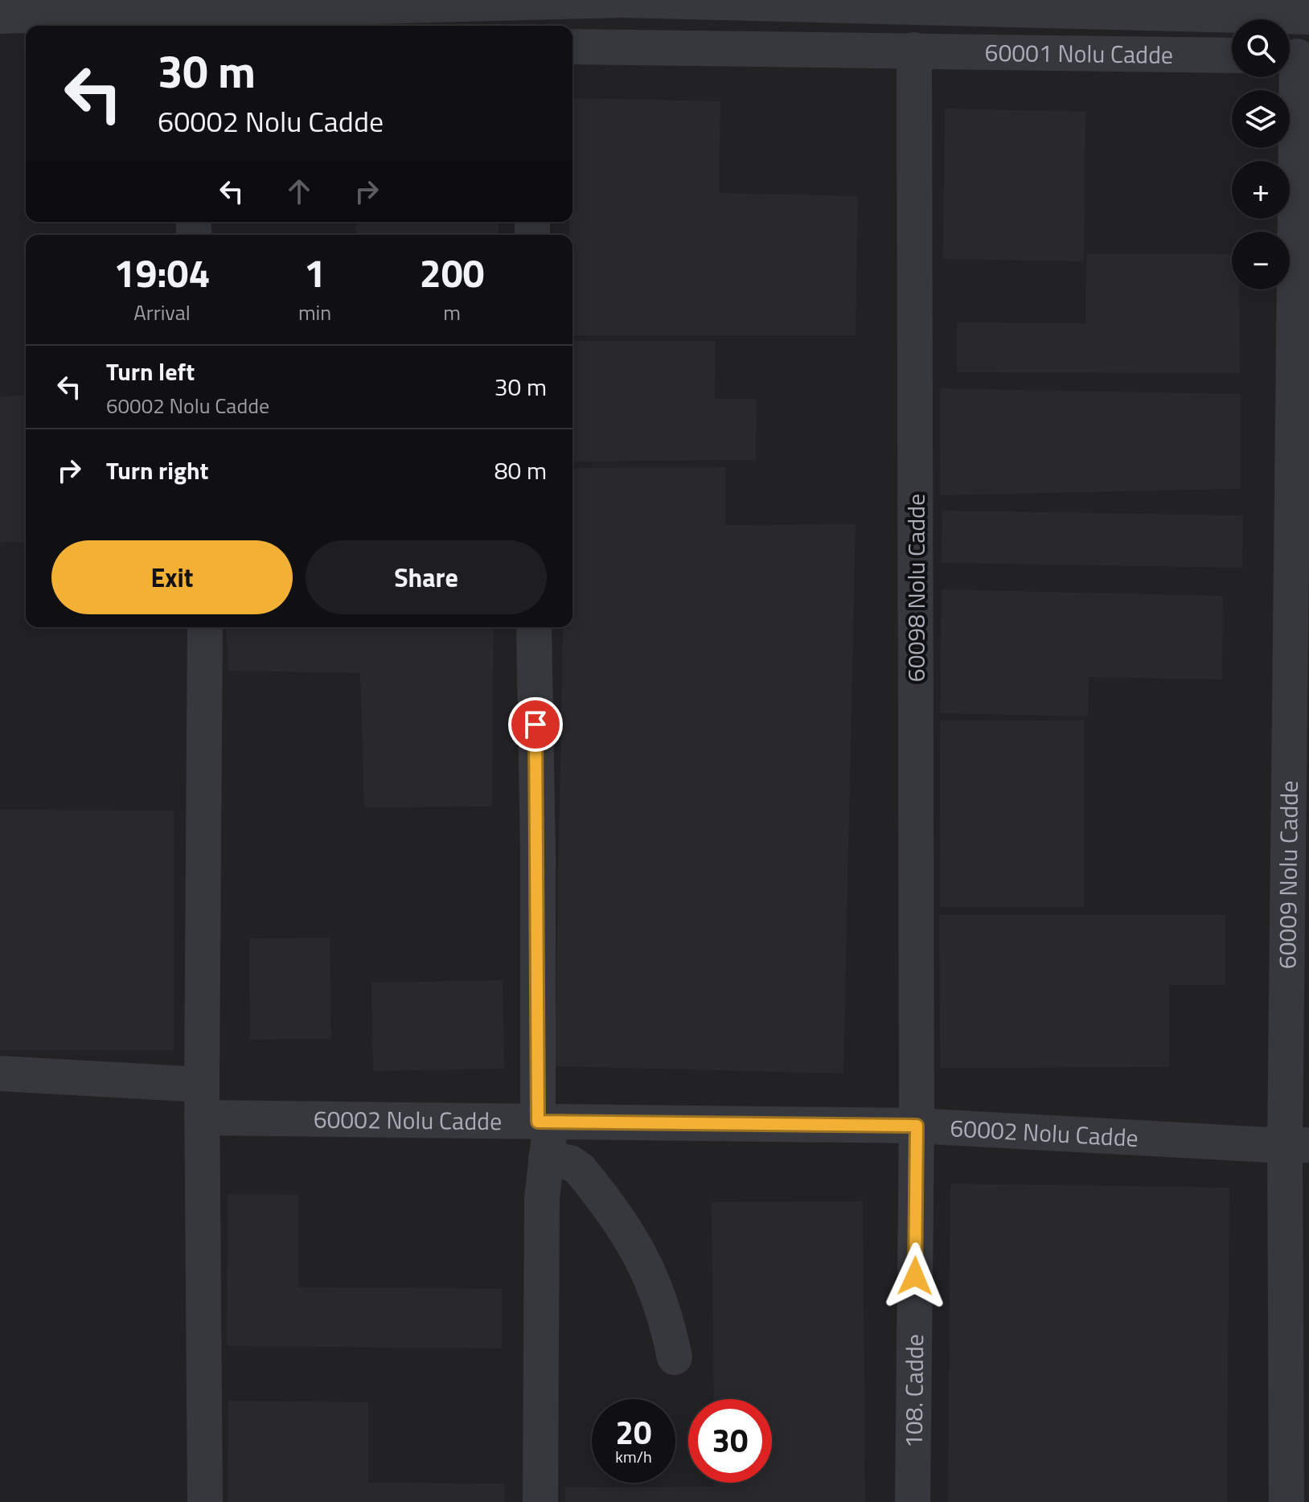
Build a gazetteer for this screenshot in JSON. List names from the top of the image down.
{
  "streets": {
    "street": [
      "60001 Nolu Cadde",
      "60098 Nolu Cadde",
      "60009 Nolu Cadde",
      "60002 Nolu Cadde",
      "108. Cadde"
    ]
  },
  "crossings": [
    ["60001 Nolu Cadde", "60098 Nolu Cadde"],
    ["60098 Nolu Cadde", "60002 Nolu Cadde"],
    ["60098 Nolu Cadde", "108. Cadde"],
    ["60009 Nolu Cadde", "60002 Nolu Cadde"],
    ["60002 Nolu Cadde", "108. Cadde"]
  ],
  "page": {
    "map_buttons": ["+", "−"],
    "turn": ["30 m", "60002 Nolu Cadde"],
    "eta": [
      "19:04",
      "Arrival",
      "1",
      "min",
      "200",
      "m"
    ],
    "list": [
      {
        "name": "Turn left",
        "note": "60002 Nolu Cadde",
        "value": "30 m"
      },
      {
        "name": "Turn right",
        "value": "80 m"
      }
    ],
    "buttons": ["Exit", "Share"],
    "speed": "20 km/h",
    "limit": "30"
  }
}
